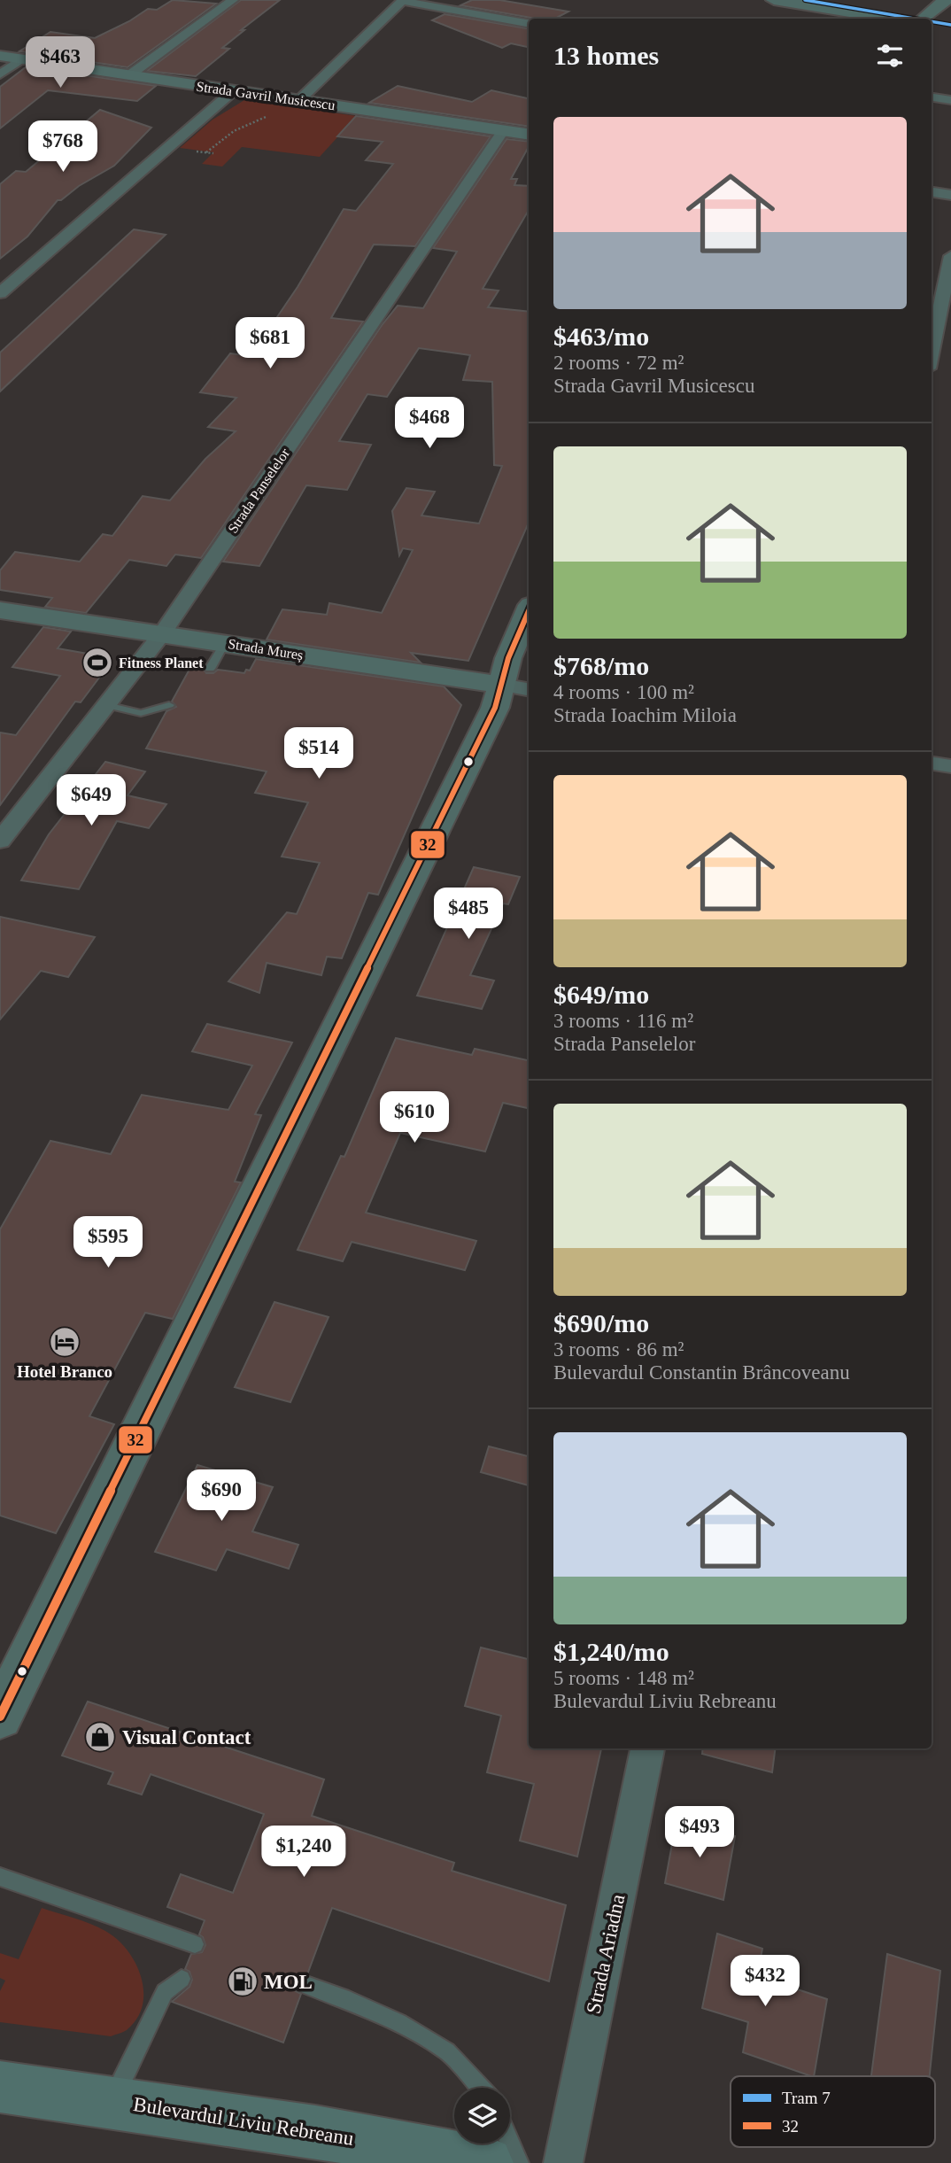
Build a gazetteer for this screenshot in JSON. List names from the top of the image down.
{
  "streets": {
    "main road": ["Bulevardul Liviu Rebreanu"],
    "street": [
      "Strada Gavril Musicescu",
      "Strada Panselelor",
      "Strada Mureș",
      "Strada Ariadna"
    ]
  },
  "crossings": [
    ["Strada Gavril Musicescu", "Strada Panselelor"],
    ["Strada Panselelor", "Strada Mureș"]
  ],
  "places": {
    "sports": ["Fitness Planet"],
    "hotel": ["Hotel Branco"],
    "shop": ["Visual Contact"],
    "fuel station": ["MOL"]
  },
  "lines": ["tram line 7", "transit line 32"],
  "legend": ["Tram 7", "32"],
  "page": {
    "heading": "13 homes",
    "price": [
      "$463",
      "$768",
      "$681",
      "$468",
      "$514",
      "$649",
      "$485",
      "$610",
      "$595",
      "$690",
      "$493",
      "$1,240",
      "$432"
    ],
    "list": [
      {
        "name": "$463/mo",
        "note": "2 rooms · 72 m² · Strada Gavril Musicescu"
      },
      {
        "name": "$768/mo",
        "note": "4 rooms · 100 m² · Strada Ioachim Miloia"
      },
      {
        "name": "$649/mo",
        "note": "3 rooms · 116 m² · Strada Panselelor"
      },
      {
        "name": "$690/mo",
        "note": "3 rooms · 86 m² · Bulevardul Constantin Brâncoveanu"
      },
      {
        "name": "$1,240/mo",
        "note": "5 rooms · 148 m² · Bulevardul Liviu Rebreanu"
      }
    ]
  }
}
